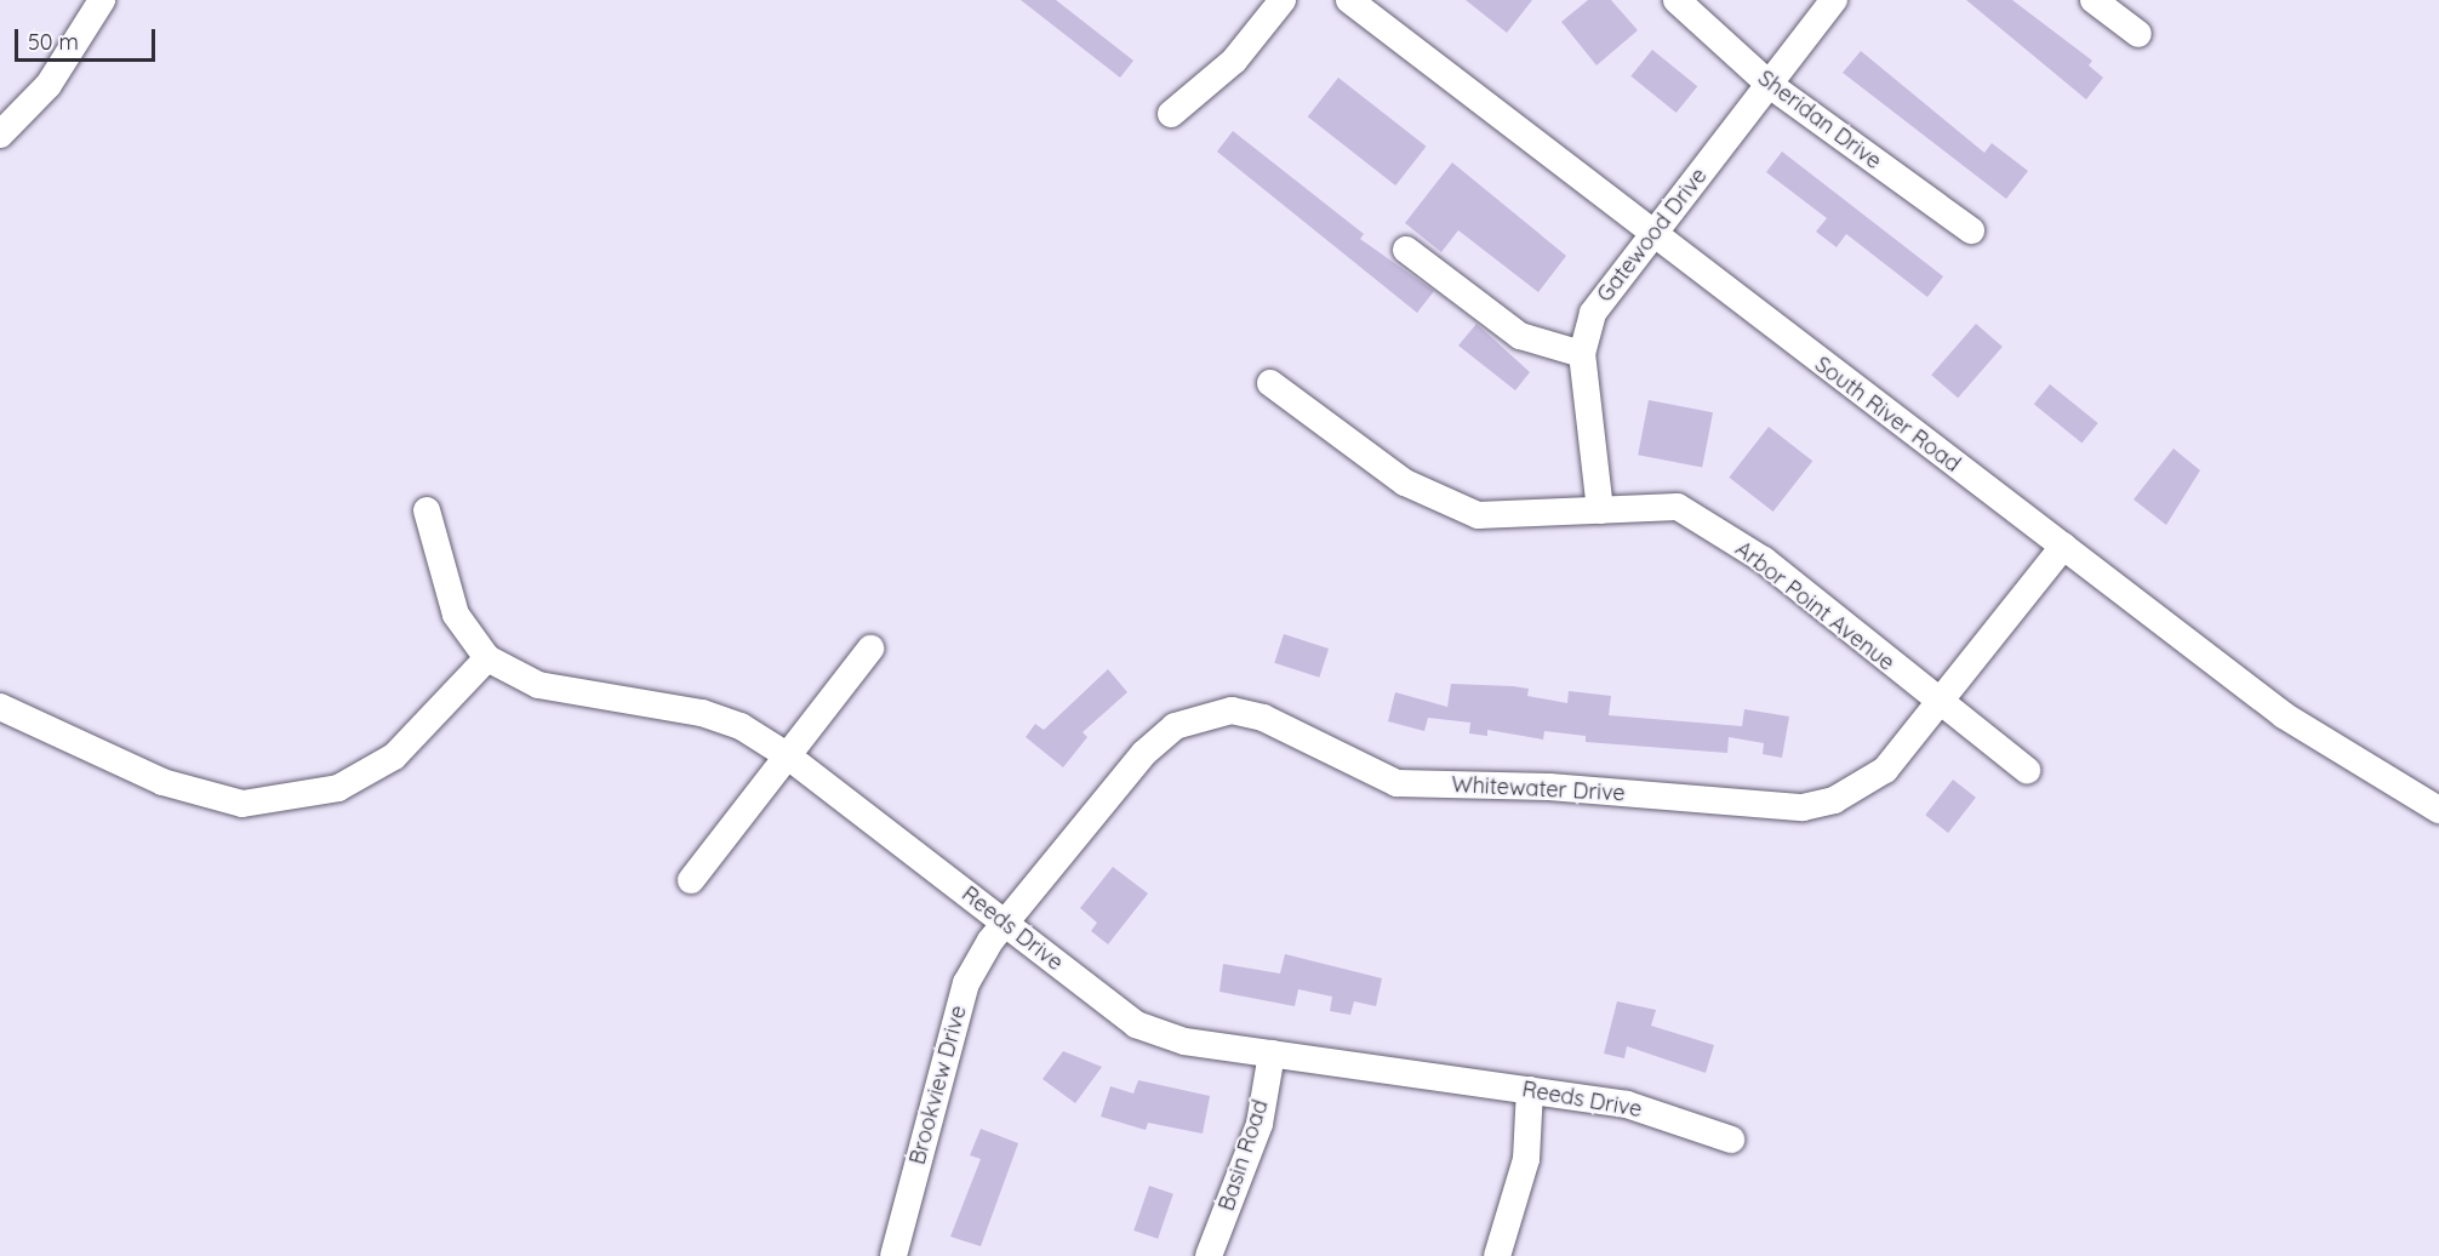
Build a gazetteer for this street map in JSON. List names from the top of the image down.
{
  "streets": {
    "street": [
      "Sheridan Drive",
      "Gatewood Drive",
      "South River Road",
      "Arbor Point Avenue",
      "Whitewater Drive",
      "Reeds Drive",
      "Brookview Drive",
      "Basin Road"
    ]
  },
  "crossings": [
    ["Sheridan Drive", "Gatewood Drive"],
    ["Gatewood Drive", "South River Road"],
    ["Gatewood Drive", "Arbor Point Avenue"],
    ["South River Road", "Whitewater Drive"],
    ["Arbor Point Avenue", "Whitewater Drive"],
    ["Whitewater Drive", "Reeds Drive"],
    ["Whitewater Drive", "Brookview Drive"],
    ["Reeds Drive", "Brookview Drive"],
    ["Reeds Drive", "Basin Road"]
  ],
  "scale_bar": "50 m"
}
